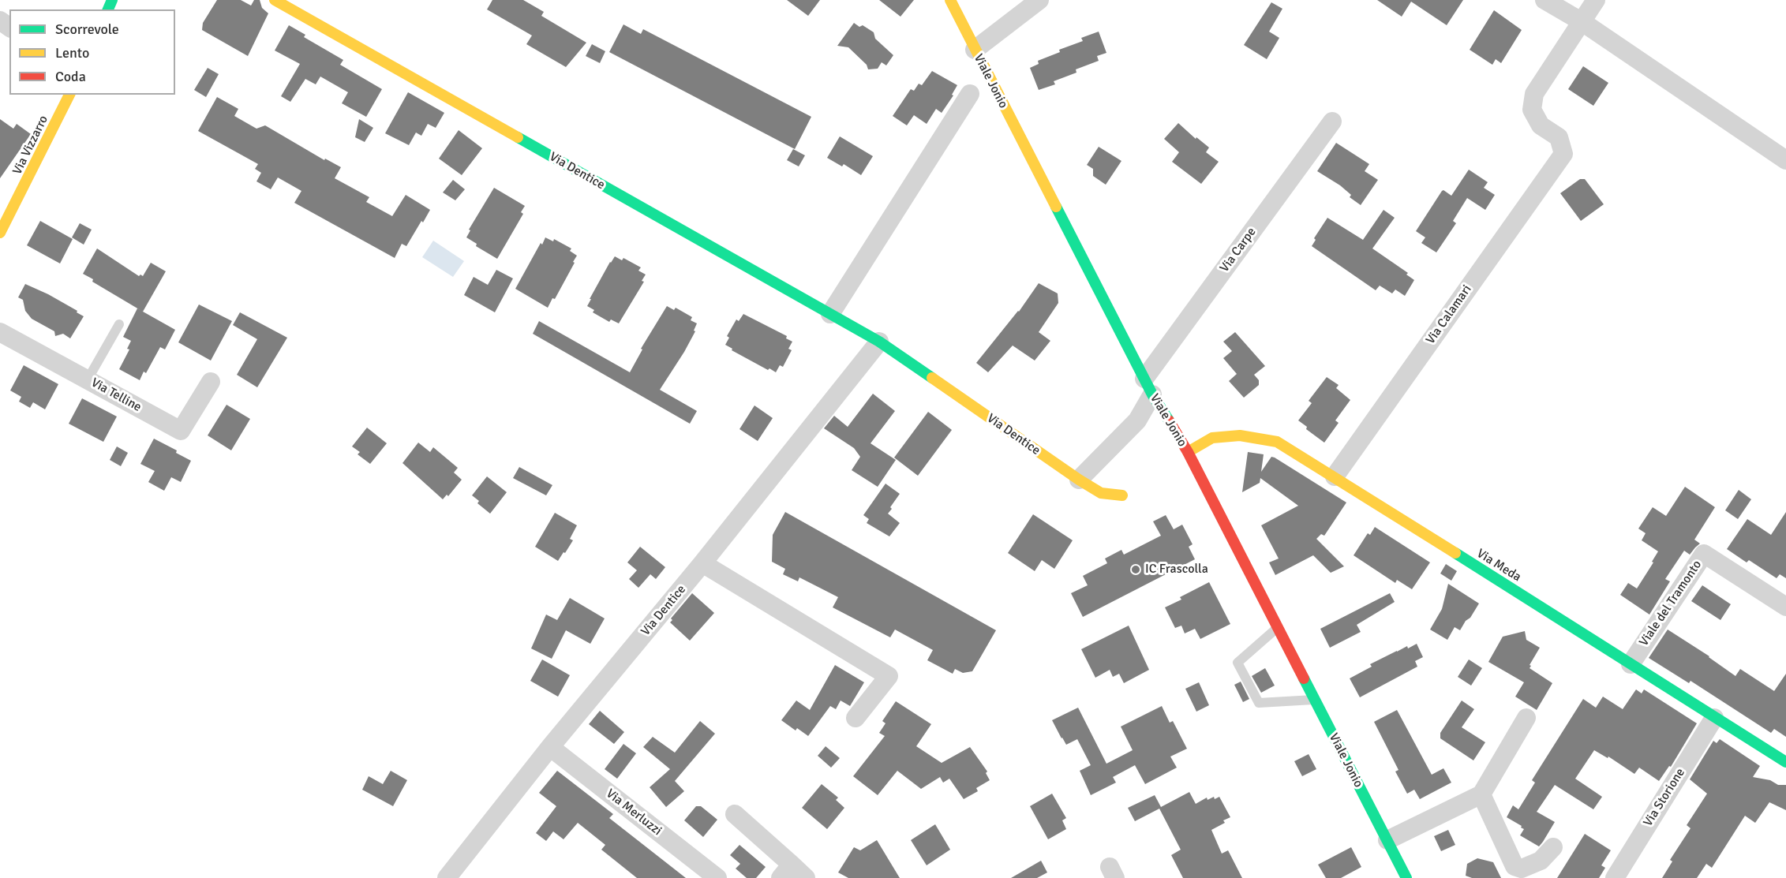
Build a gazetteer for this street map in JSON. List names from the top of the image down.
{
  "streets": {
    "street": [
      "Viale Jonio",
      "Via Vizzarro",
      "Via Dentice",
      "Via Carpe",
      "Via Calamari",
      "Via Telline",
      "Via Meda",
      "Viale del Tramonto",
      "Via Storione",
      "Via Merluzzi"
    ]
  },
  "crossings": [
    ["Viale Jonio", "Via Carpe"],
    ["Viale Jonio", "Via Meda"],
    ["Via Dentice", "Via Merluzzi"],
    ["Via Calamari", "Via Meda"],
    ["Via Meda", "Viale del Tramonto"],
    ["Via Meda", "Via Storione"]
  ],
  "places": ["IC Frascolla"],
  "legend": ["Scorrevole", "Lento", "Coda"]
}
